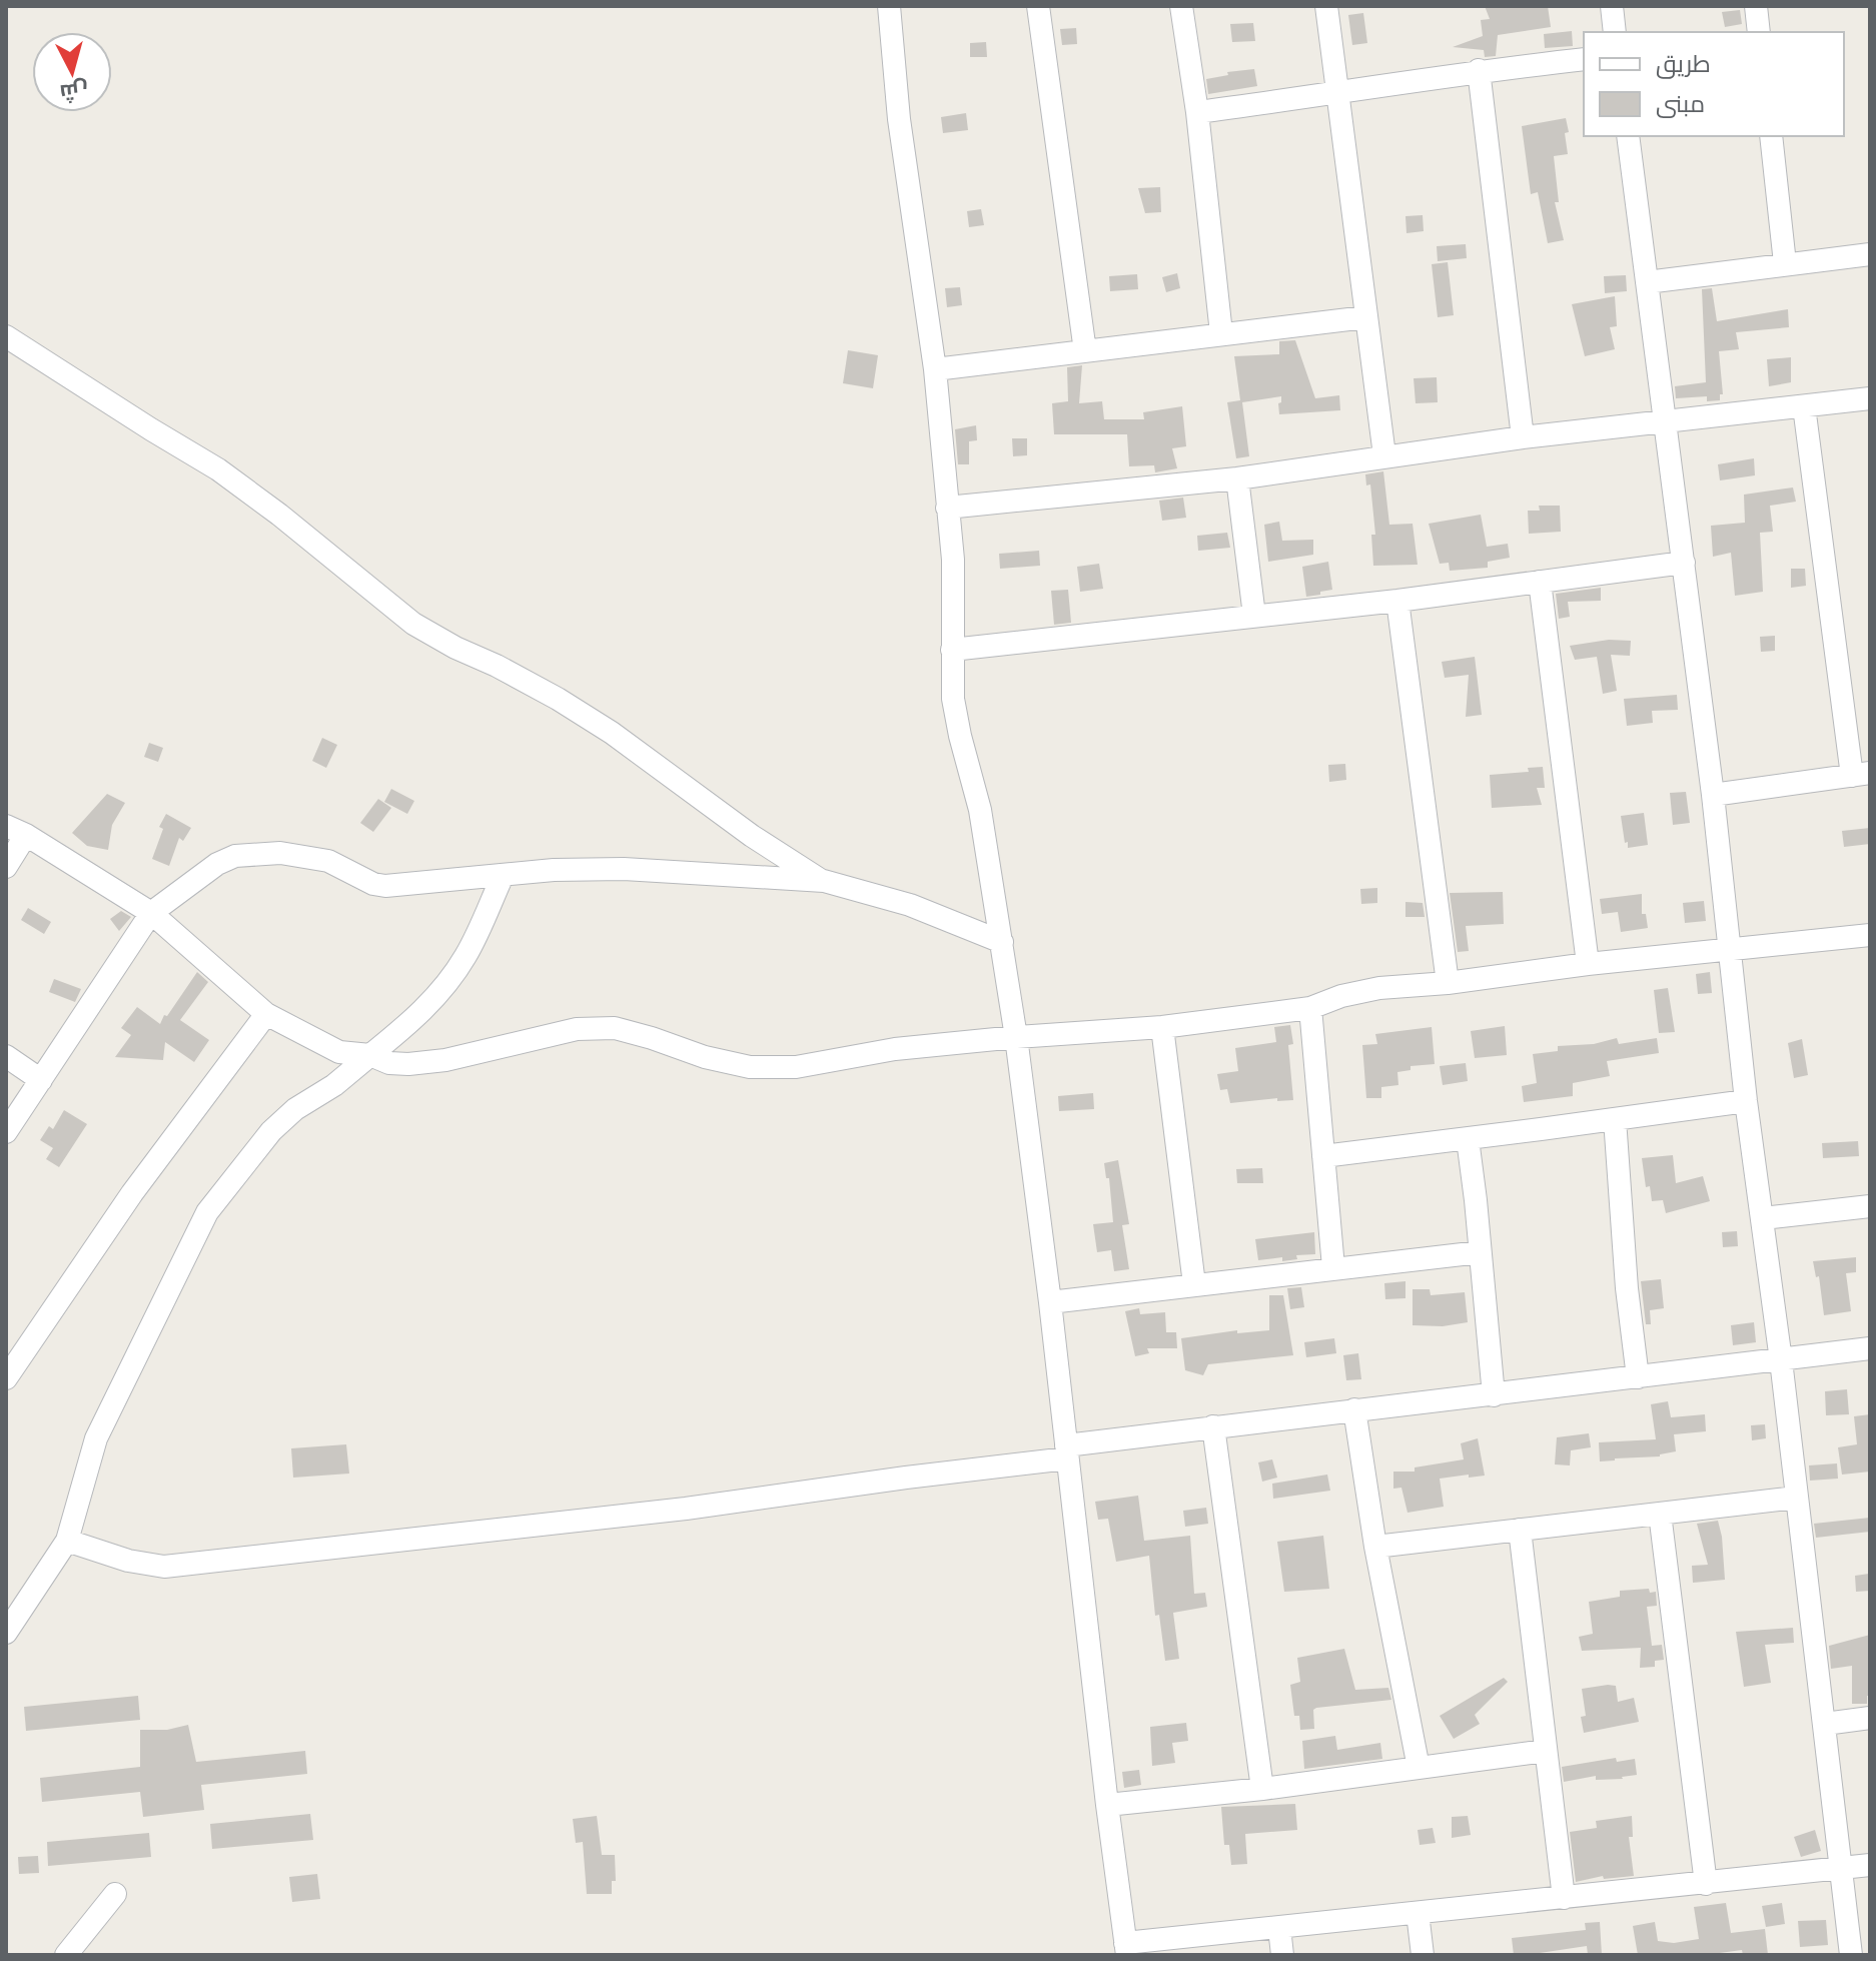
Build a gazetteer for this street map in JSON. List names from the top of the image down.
{
  "legend": ["طريق", "مبنى"],
  "north": "bottom"
}
